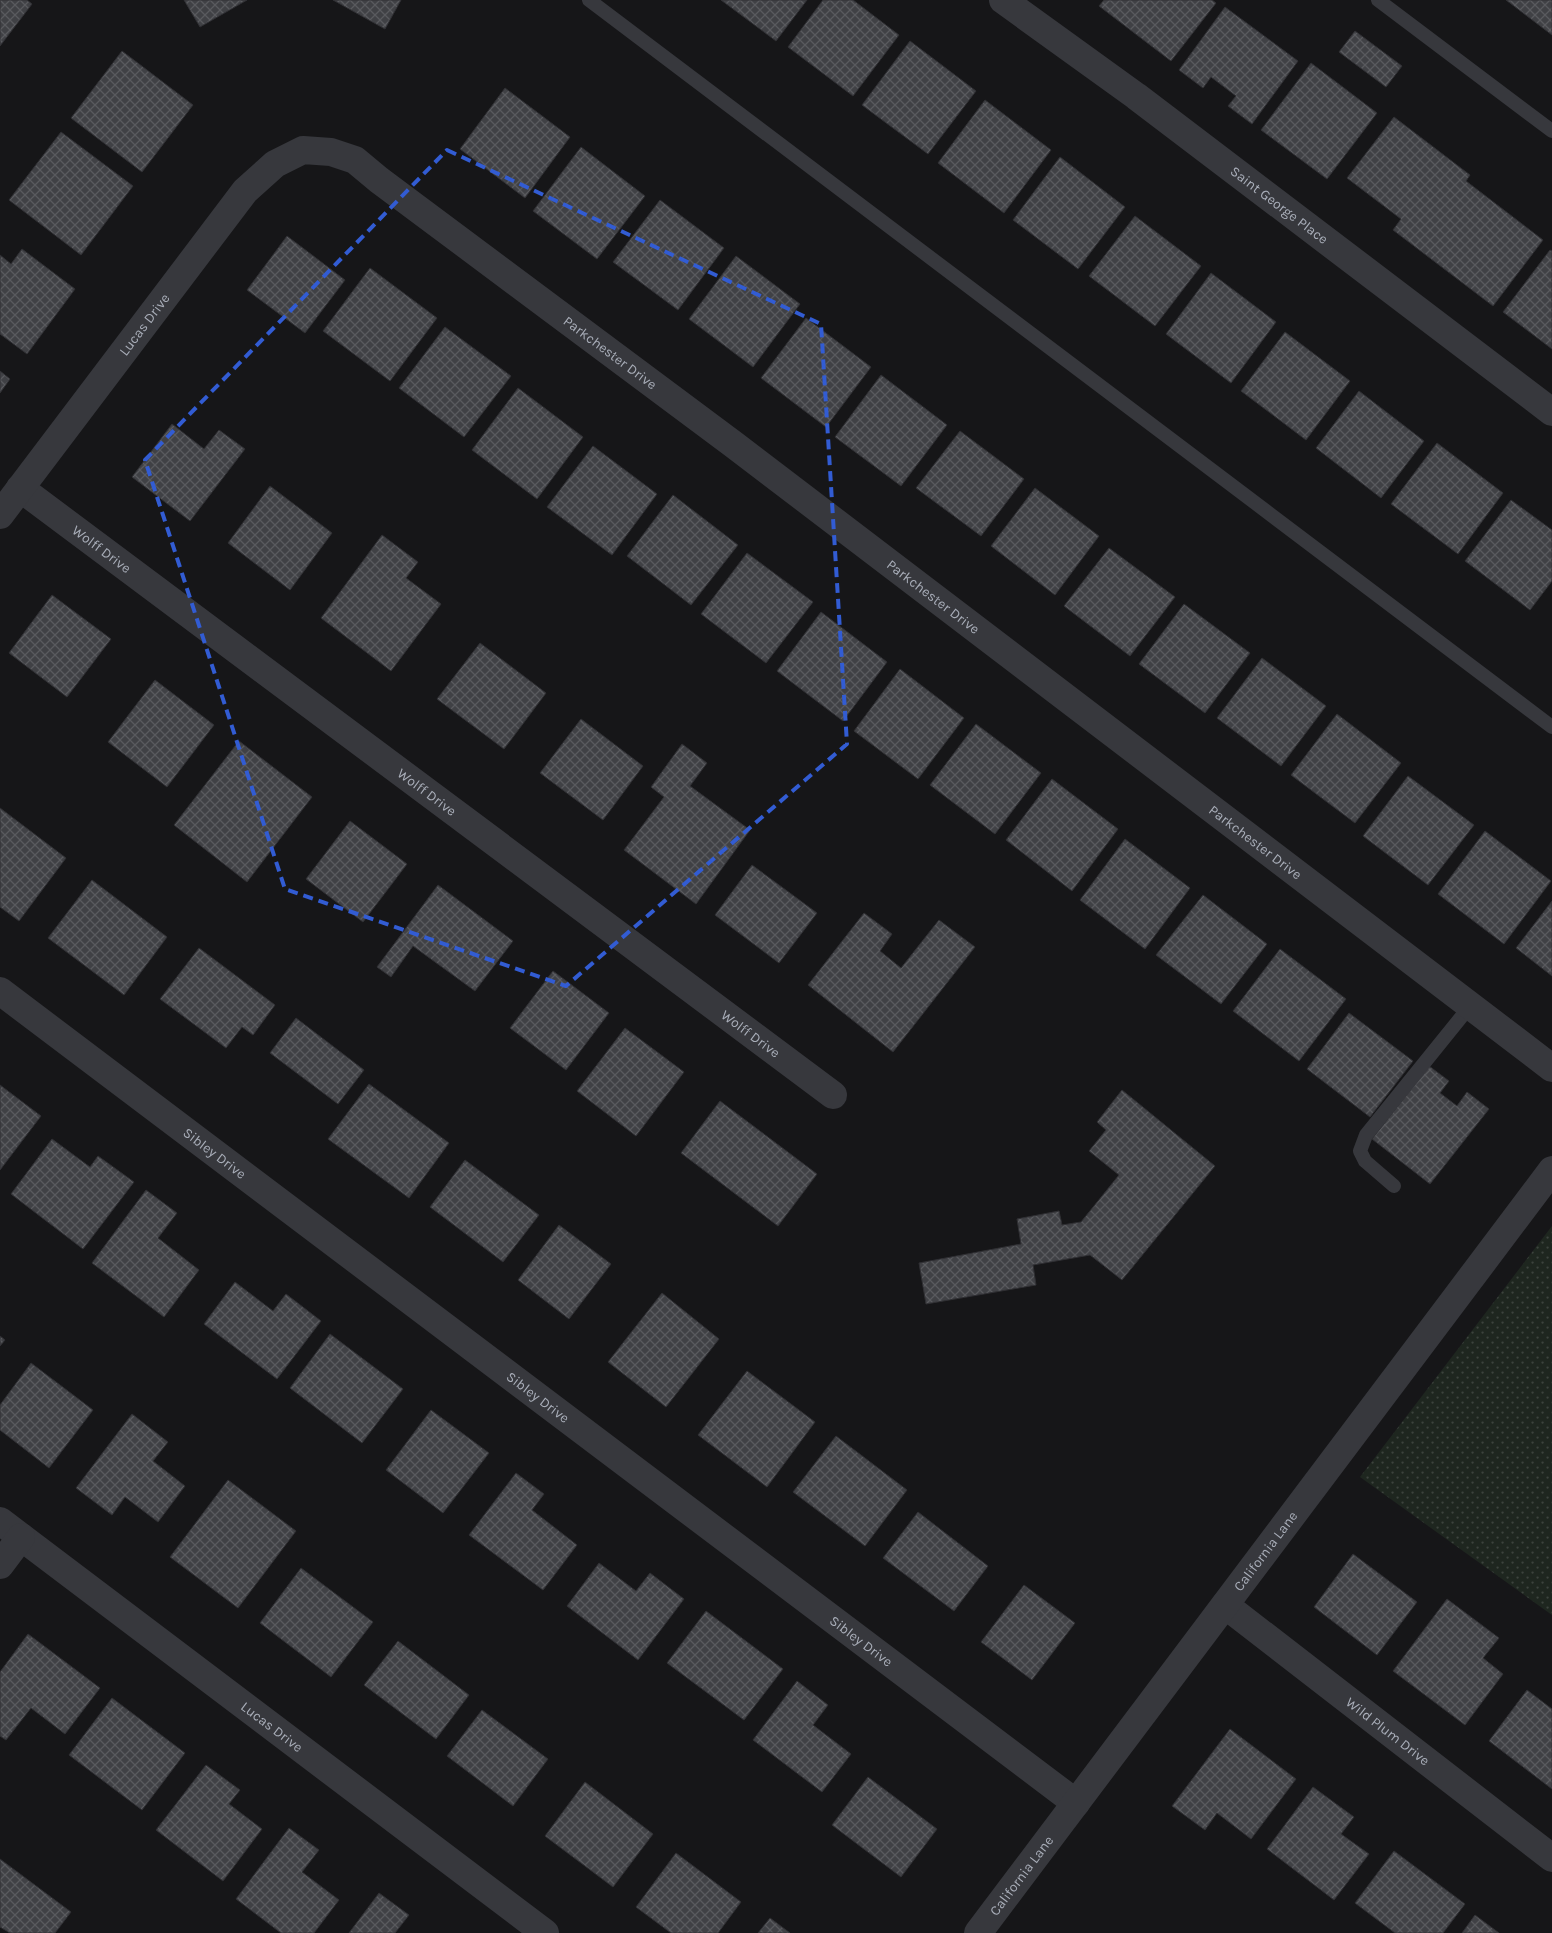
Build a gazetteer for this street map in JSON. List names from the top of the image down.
{
  "streets": {
    "street": [
      "Saint George Place",
      "Lucas Drive",
      "Parkchester Drive",
      "Wolff Drive",
      "Sibley Drive",
      "California Lane",
      "Wild Plum Drive"
    ]
  },
  "crossings": [
    ["Lucas Drive", "Parkchester Drive"],
    ["Lucas Drive", "Wolff Drive"],
    ["Sibley Drive", "California Lane"],
    ["California Lane", "Wild Plum Drive"]
  ]
}
